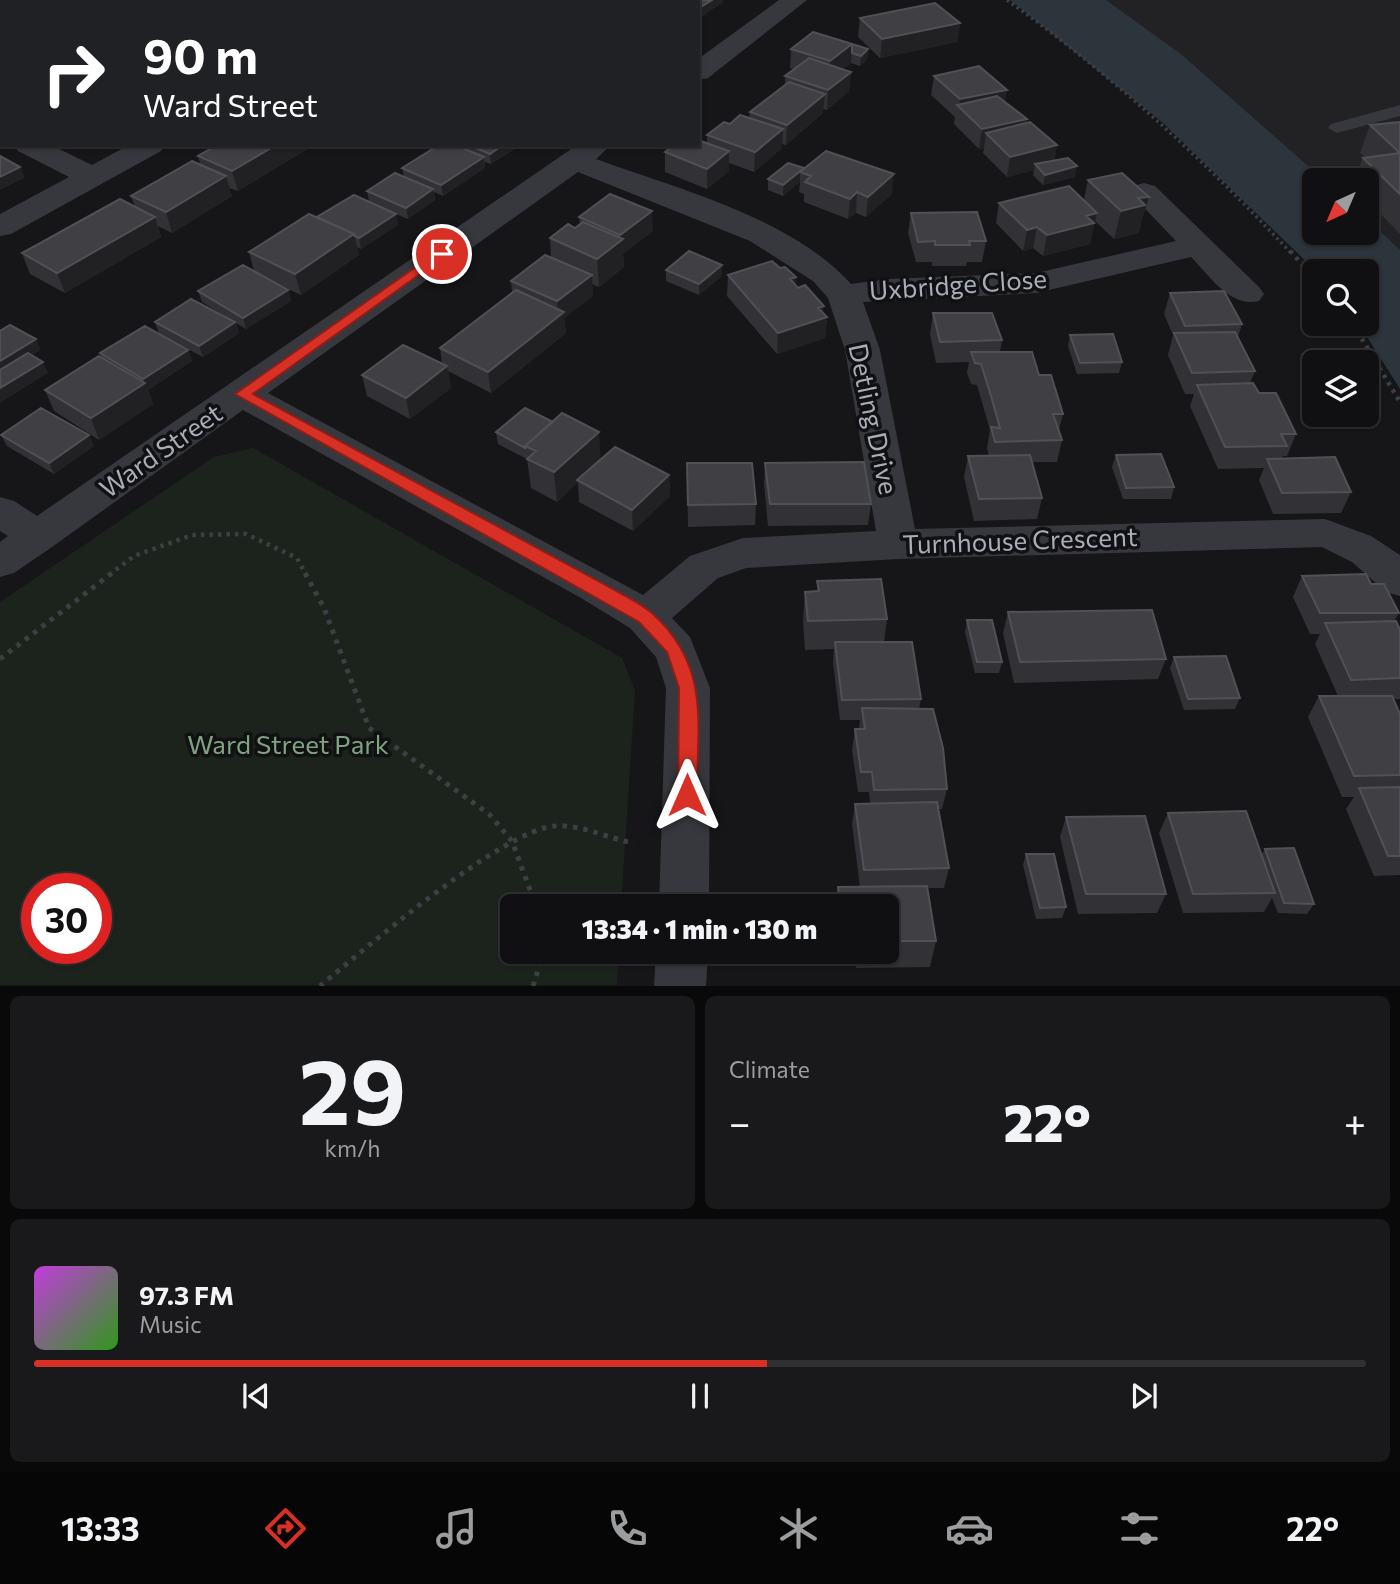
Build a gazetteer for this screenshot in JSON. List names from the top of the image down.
{
  "streets": {
    "street": [
      "Uxbridge Close",
      "Detling Drive",
      "Ward Street",
      "Turnhouse Crescent"
    ]
  },
  "crossings": [
    ["Uxbridge Close", "Detling Drive"],
    ["Detling Drive", "Turnhouse Crescent"]
  ],
  "parks": ["Ward Street Park"],
  "north": "bottom left",
  "page": {
    "turn": ["90 m", "Ward Street"],
    "limit": "30",
    "trip": "13:34 · 1 min · 130 m",
    "tile": [
      ["29", "km/h"],
      "Climate"
    ],
    "heat": ["−", "22°", "+"],
    "song": ["97.3 FM", "Music"],
    "tabs": ["13:33", "22°"]
  }
}
